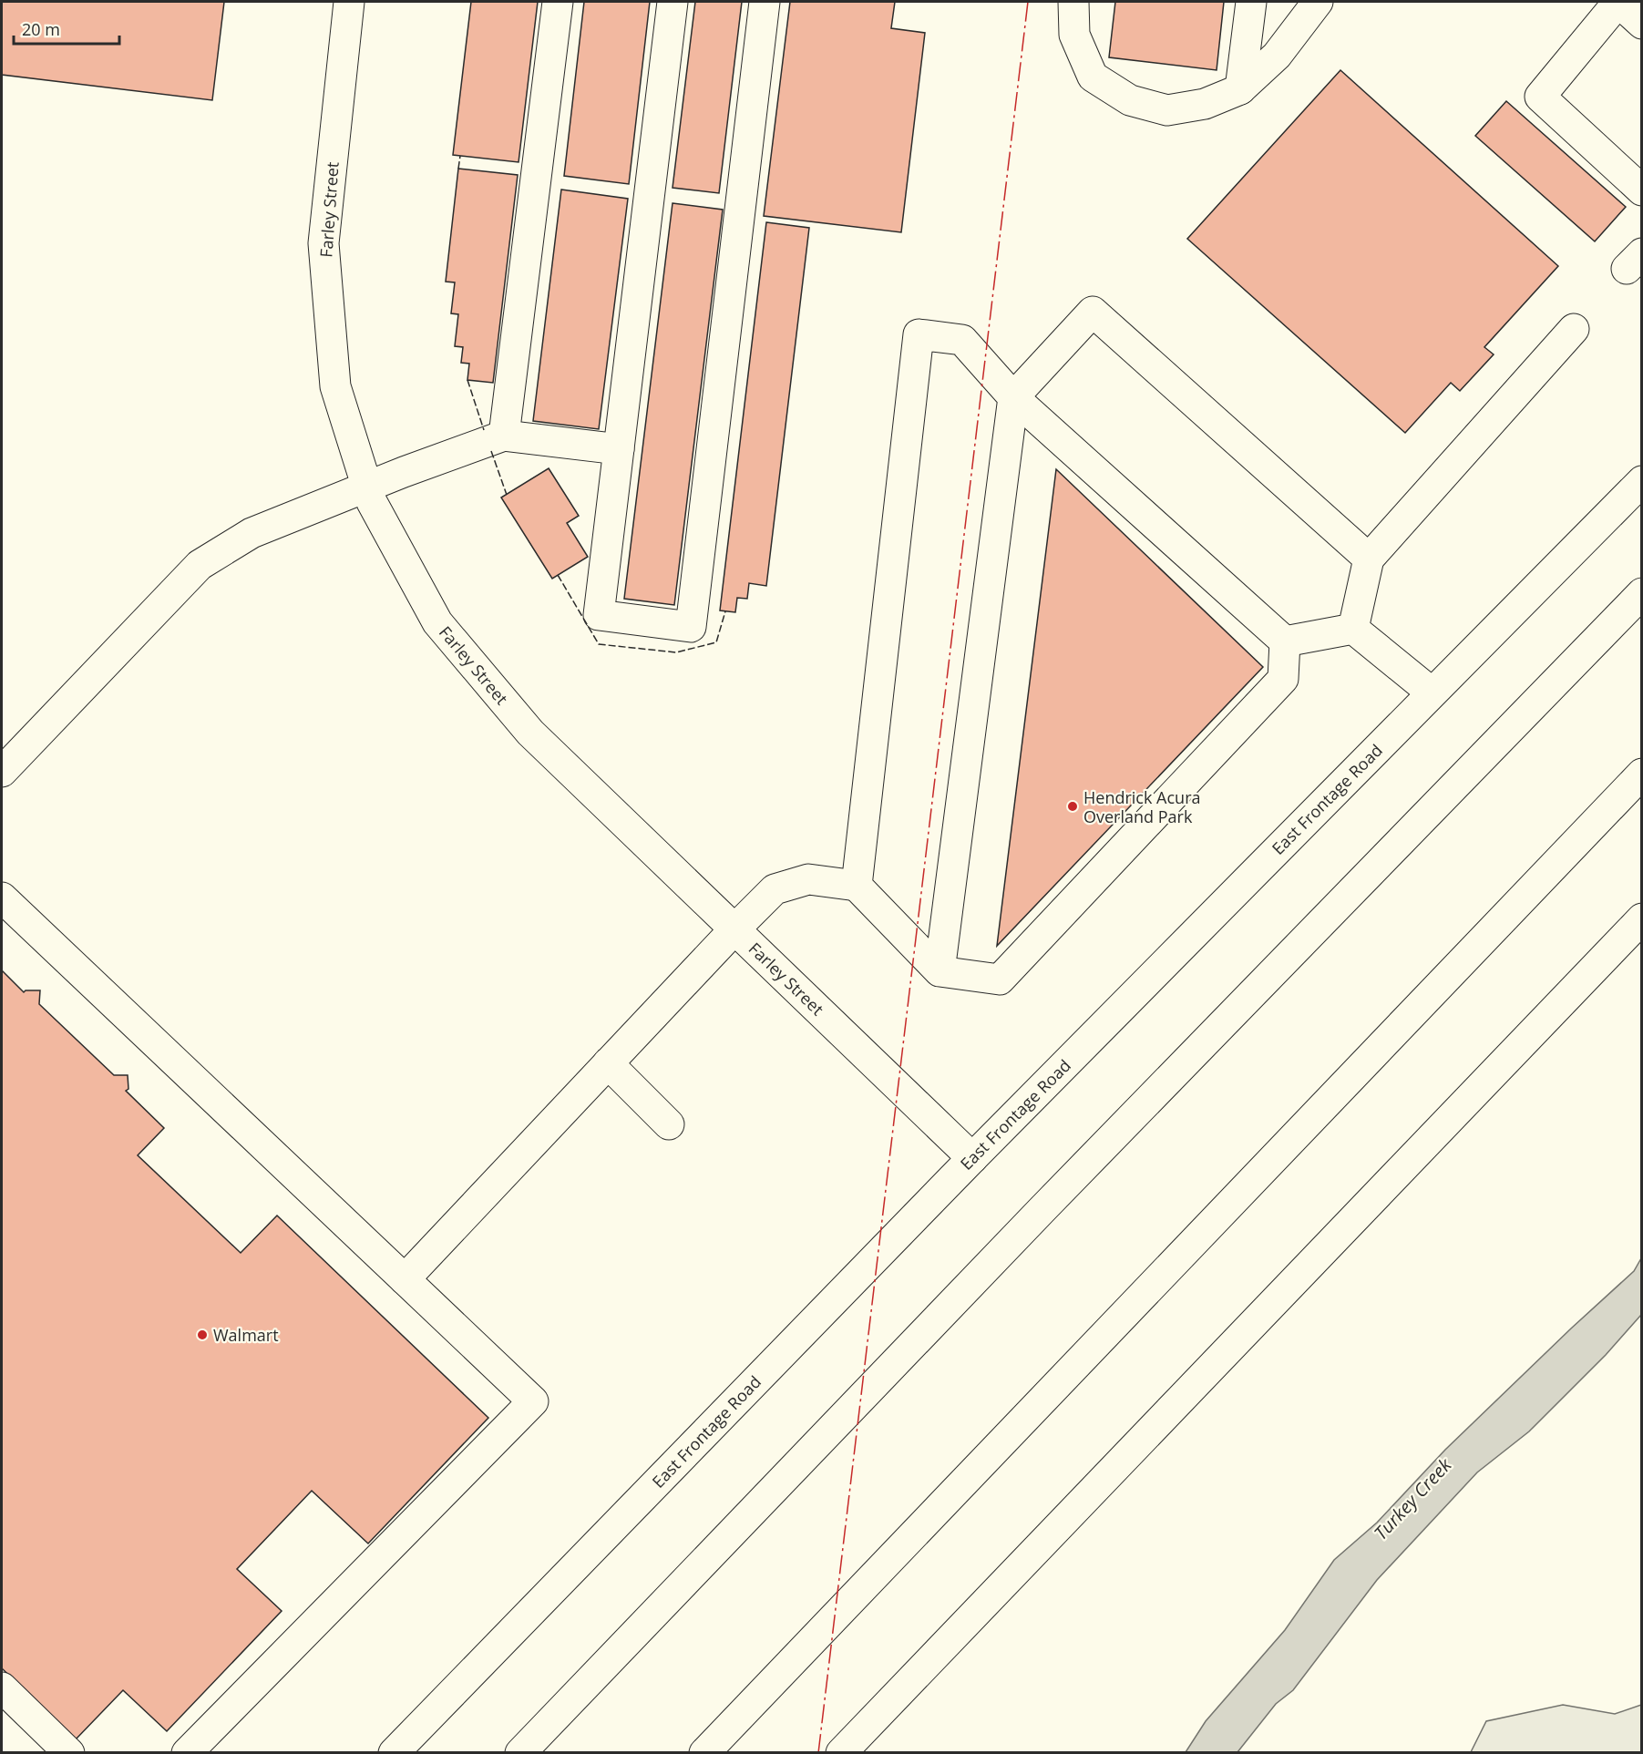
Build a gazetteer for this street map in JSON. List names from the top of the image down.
{
  "streets": {
    "main road": ["Farley Street", "East Frontage Road"]
  },
  "crossings": [
    ["Farley Street", "East Frontage Road"]
  ],
  "water": ["Turkey Creek"],
  "places": ["Hendrick Acura Overland Park", "Walmart"],
  "scale_bar": "20 m"
}
